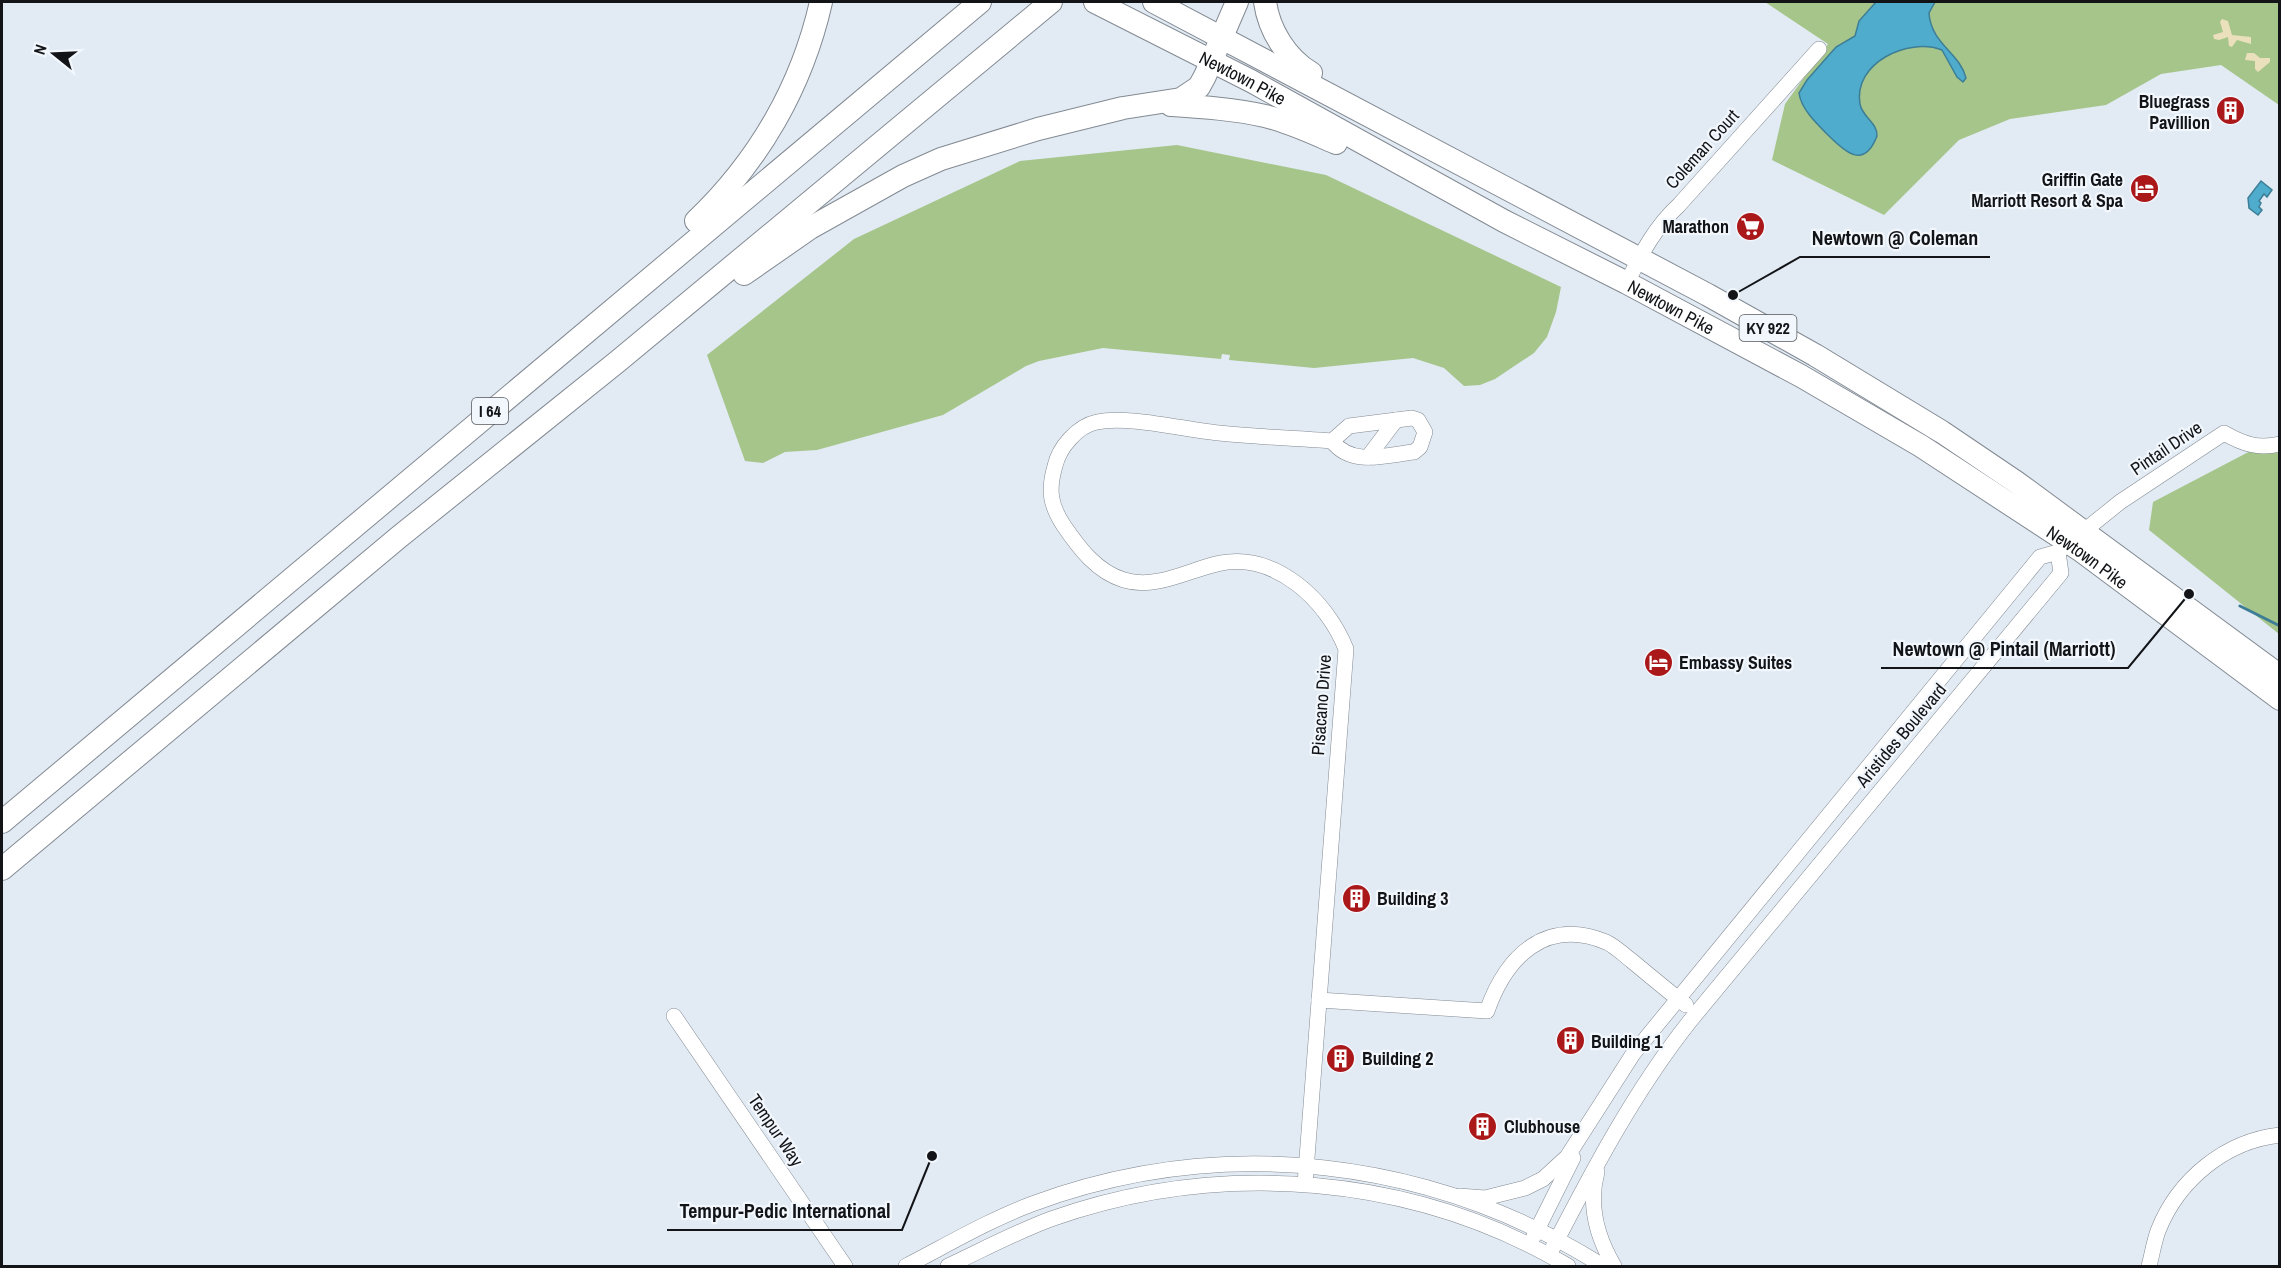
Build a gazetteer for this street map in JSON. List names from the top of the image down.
{
  "streets": {
    "highway": ["Newtown Pike", "KY 922", "I 64"],
    "street": [
      "Coleman Court",
      "Pintail Drive",
      "Pisacano Drive",
      "Aristides Boulevard",
      "Tempur Way"
    ]
  },
  "crossings": [
    ["Newtown Pike", "Coleman Court"],
    ["Newtown Pike", "Pintail Drive"],
    ["Newtown Pike", "Aristides Boulevard"],
    ["Pintail Drive", "Aristides Boulevard"]
  ],
  "places": {
    "building": [
      "Bluegrass Pavillion",
      "Building 3",
      "Building 1",
      "Building 2",
      "Clubhouse"
    ],
    "hotel": ["Griffin Gate Marriott Resort & Spa", "Embassy Suites"],
    "supermarket": ["Marathon"],
    "other": ["Newtown @ Coleman", "Newtown @ Pintail (Marriott)", "Tempur-Pedic International"]
  },
  "north": "left"
}
